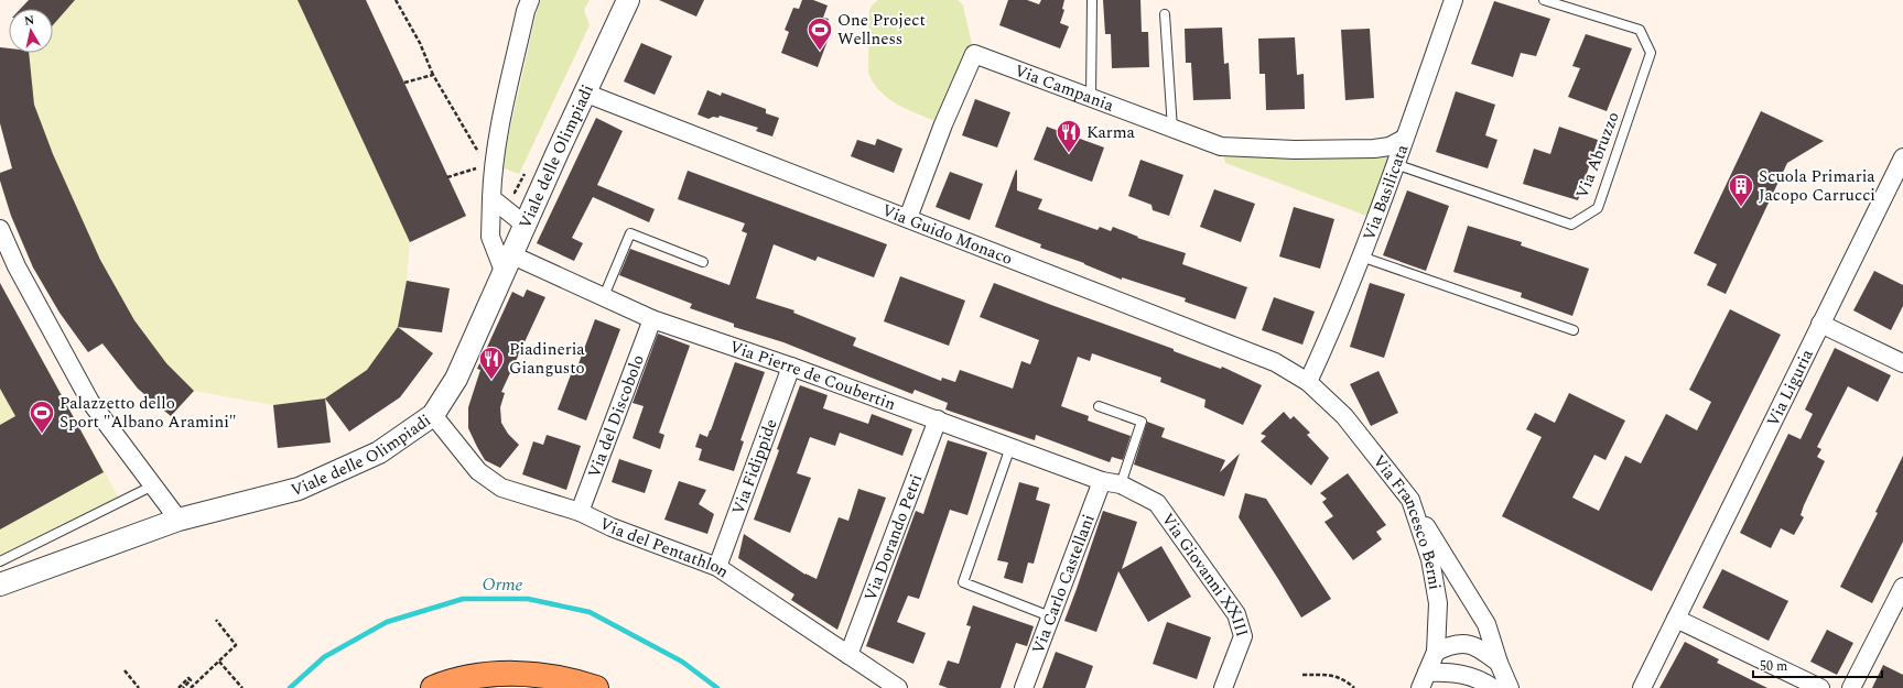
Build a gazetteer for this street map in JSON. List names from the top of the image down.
{
  "streets": {
    "street": [
      "Via Campania",
      "Viale delle Olimpiadi",
      "Via Basilicata",
      "Via Guido Monaco",
      "Via Pierre de Coubertin",
      "Via Liguria",
      "Via del Discobolo",
      "Via Fidippide",
      "Via Francesco Berni",
      "Via Dorando Petri",
      "Via del Pentathlon",
      "Via Giovanni XXIII",
      "Via Carlo Castellani"
    ],
    "lane": ["Via Abruzzo"]
  },
  "crossings": [
    ["Via Campania", "Via Basilicata"],
    ["Via Campania", "Via Guido Monaco"],
    ["Via Abruzzo", "Via Basilicata"],
    ["Viale delle Olimpiadi", "Via Guido Monaco"],
    ["Viale delle Olimpiadi", "Via Pierre de Coubertin"],
    ["Viale delle Olimpiadi", "Via del Pentathlon"],
    ["Via Basilicata", "Via Guido Monaco"],
    ["Via Basilicata", "Via Francesco Berni"],
    ["Via Guido Monaco", "Via Francesco Berni"],
    ["Via Pierre de Coubertin", "Via del Discobolo"],
    ["Via Pierre de Coubertin", "Via Fidippide"],
    ["Via Pierre de Coubertin", "Via Dorando Petri"],
    ["Via Pierre de Coubertin", "Via Giovanni XXIII"],
    ["Via Pierre de Coubertin", "Via Carlo Castellani"],
    ["Via del Discobolo", "Via del Pentathlon"],
    ["Via Fidippide", "Via del Pentathlon"],
    ["Via Dorando Petri", "Via del Pentathlon"]
  ],
  "water": ["Orme"],
  "places": {
    "sports": ["One Project Wellness", "Palazzetto dello Sport \"Albano Aramini\""],
    "restaurant": ["Karma", "Piadineria Giangusto"],
    "building": ["Scuola Primaria Jacopo Carrucci"]
  },
  "scale_bar": "50 m",
  "north": "top"
}
